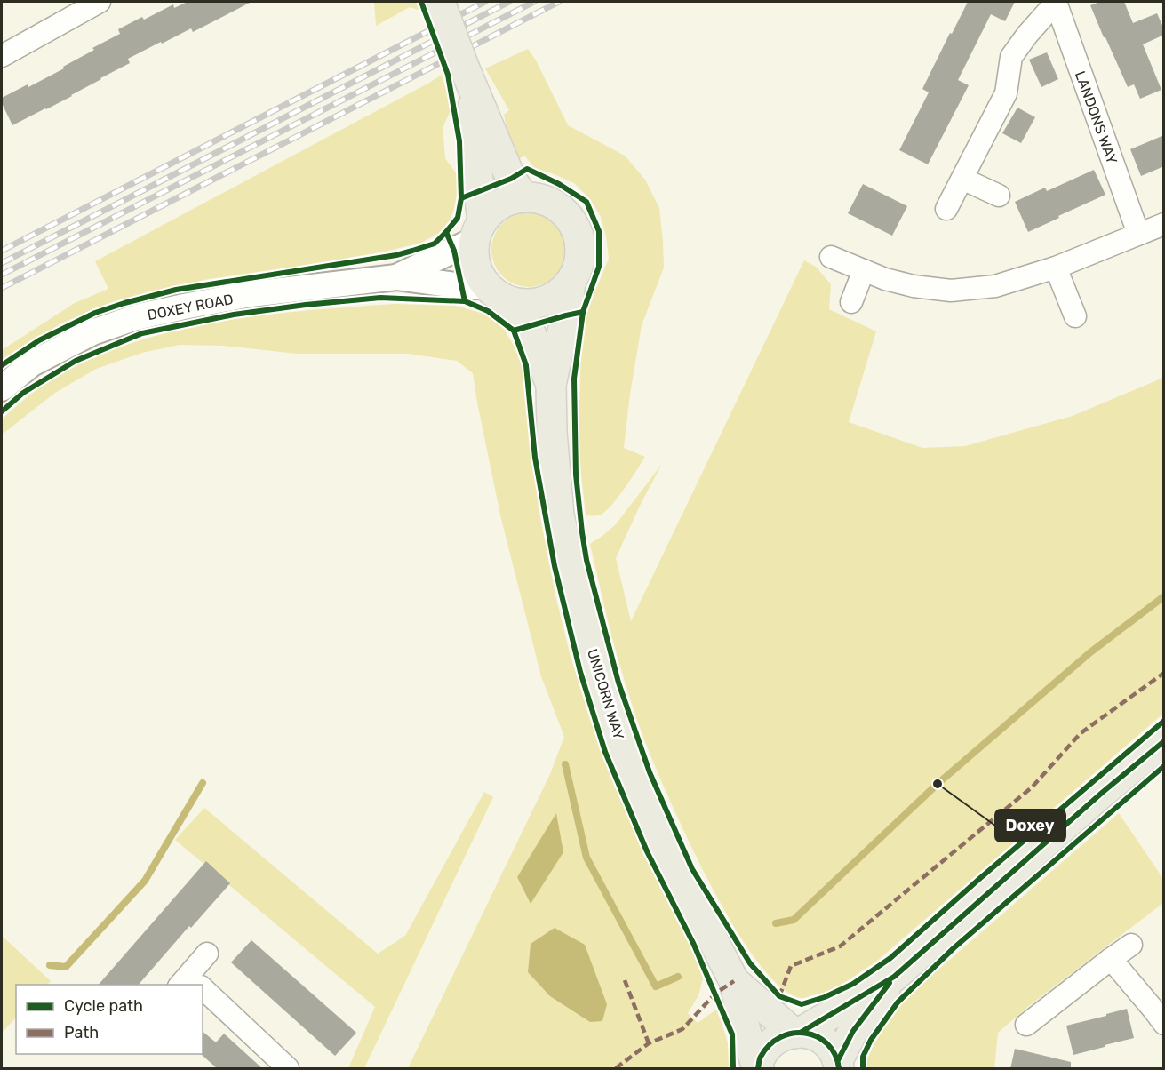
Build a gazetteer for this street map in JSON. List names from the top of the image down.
{
  "streets": {
    "main road": ["UNICORN WAY"],
    "street": ["LANDONS WAY", "DOXEY ROAD"]
  },
  "crossings": [
    ["DOXEY ROAD", "UNICORN WAY"]
  ],
  "places": ["Doxey"],
  "legend": ["Cycle path", "Path"]
}
